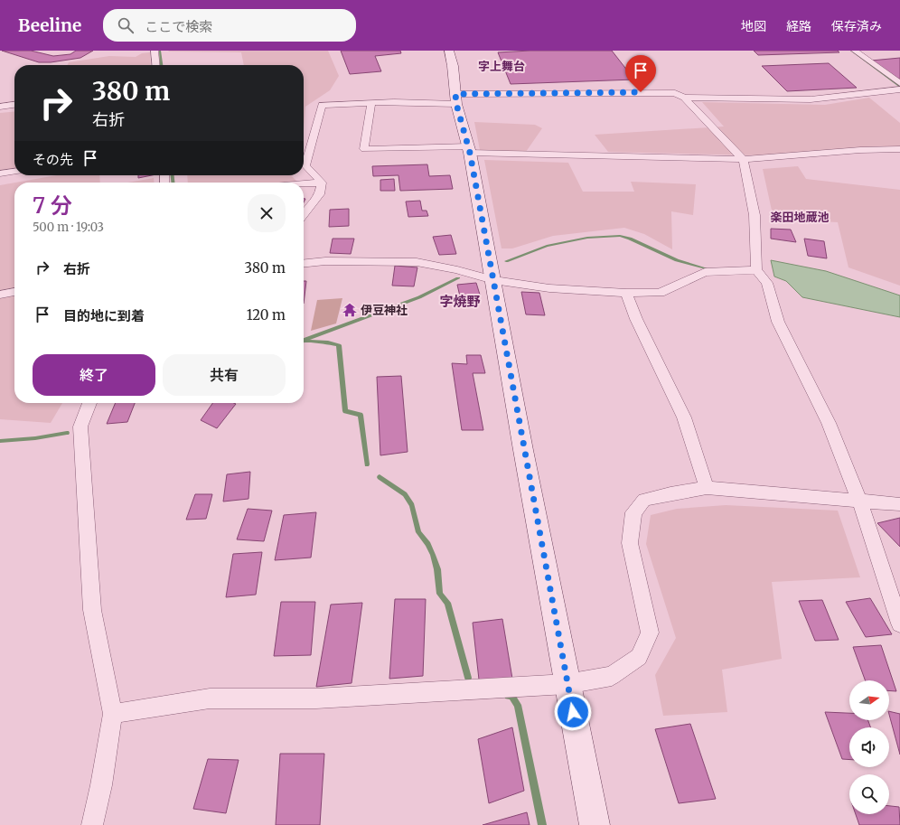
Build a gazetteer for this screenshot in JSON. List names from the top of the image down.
{
  "districts": ["字上舞台", "楽田地蔵池", "字焼野"],
  "places": {
    "temple": ["伊豆神社"]
  },
  "north": "right",
  "page": {
    "header": "Beeline",
    "search": "ここで検索",
    "nav": ["地図", "経路", "保存済み"],
    "turn": ["380 m", "右折"],
    "then": "その先",
    "heading": ["7 分", "500 m · 19:03"],
    "list": [
      {
        "name": "右折",
        "value": "380 m"
      },
      {
        "name": "目的地に到着",
        "value": "120 m"
      }
    ],
    "buttons": ["終了", "共有"]
  }
}
